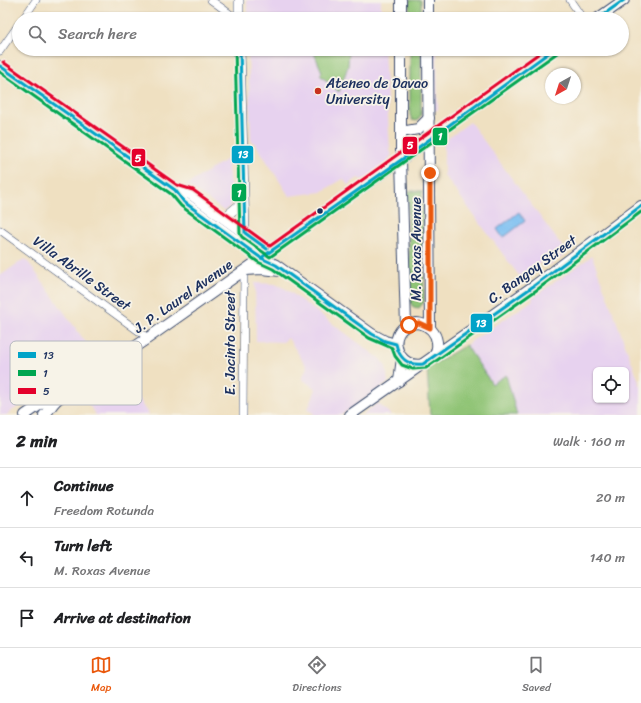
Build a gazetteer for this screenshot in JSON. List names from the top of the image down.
{
  "streets": {
    "main road": ["M. Roxas Avenue", "C. Bangoy Street", "J. P. Laurel Avenue"],
    "street": ["Villa Abrille Street", "E. Jacinto Street"]
  },
  "crossings": [
    ["M. Roxas Avenue", "C. Bangoy Street"],
    ["M. Roxas Avenue", "J. P. Laurel Avenue"],
    ["Villa Abrille Street", "J. P. Laurel Avenue"],
    ["J. P. Laurel Avenue", "E. Jacinto Street"]
  ],
  "places": ["Ateneo de Davao University"],
  "lines": ["transit line 13", "transit line 1", "transit line 5"],
  "legend": ["13", "1", "5"],
  "north": "bottom left",
  "page": {
    "search": "Search here",
    "heading": ["2 min", "Walk · 160 m"],
    "list": [
      ["Continue", "Freedom Rotunda", "20 m"],
      ["Turn left", "M. Roxas Avenue", "140 m"],
      "Arrive at destination"
    ],
    "nav": ["Map", "Directions", "Saved"]
  }
}
